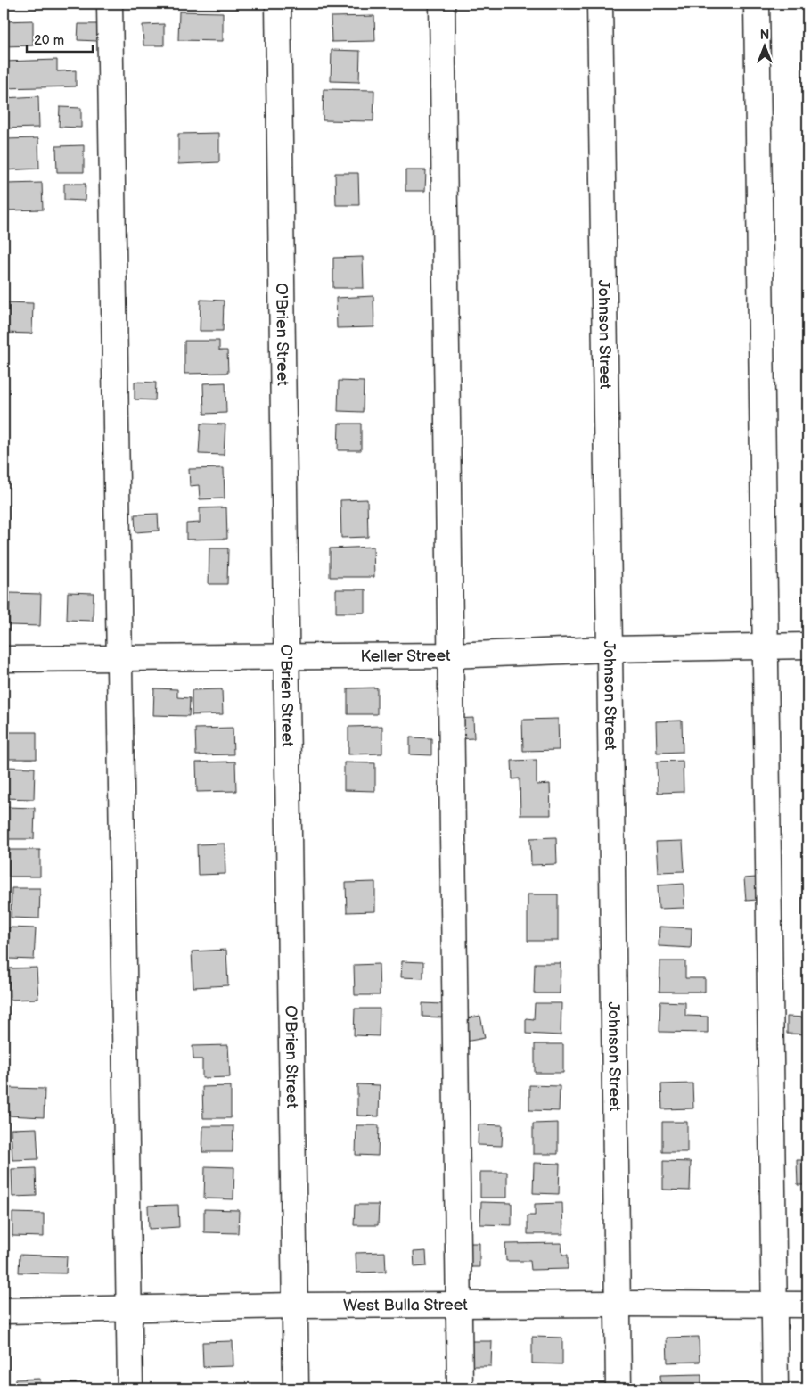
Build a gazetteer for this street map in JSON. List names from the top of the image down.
{
  "streets": {
    "street": [
      "O'Brien Street",
      "Johnson Street",
      "Keller Street",
      "West Bulla Street"
    ]
  },
  "crossings": [
    ["O'Brien Street", "Keller Street"],
    ["O'Brien Street", "West Bulla Street"],
    ["Johnson Street", "Keller Street"],
    ["Johnson Street", "West Bulla Street"]
  ],
  "scale_bar": "20 m",
  "north": "top"
}
